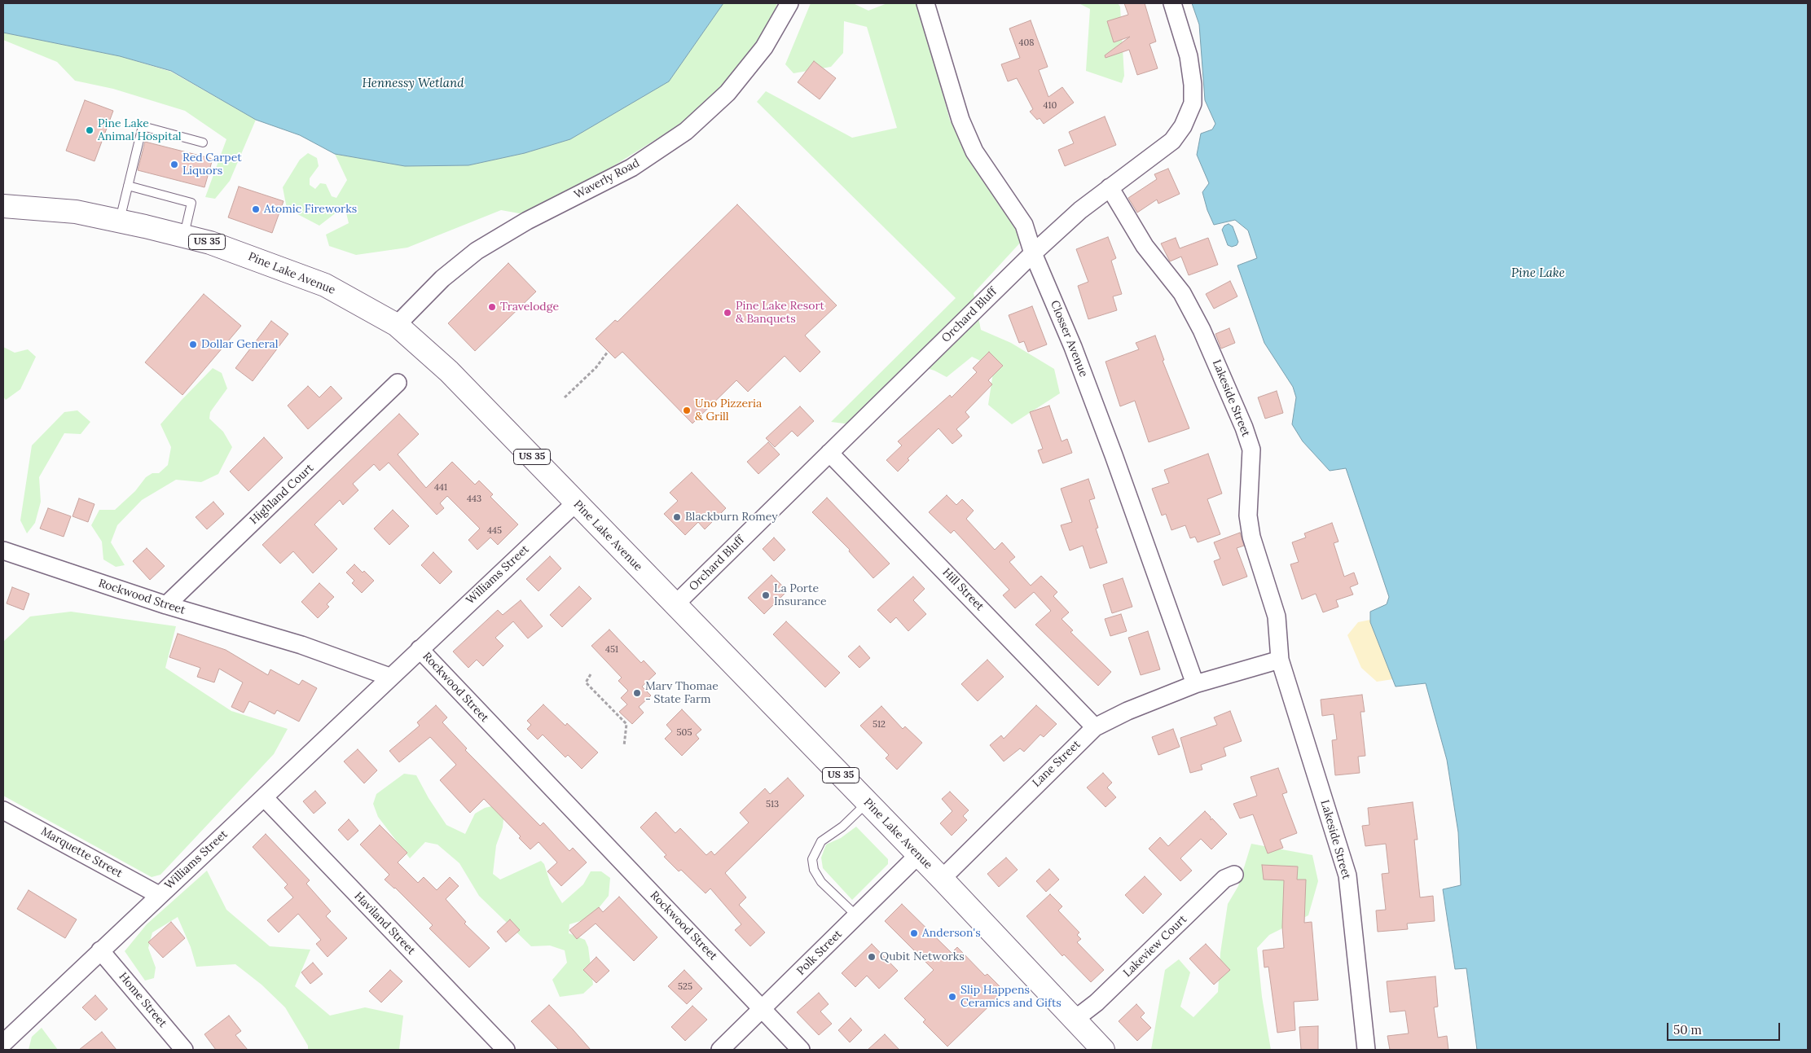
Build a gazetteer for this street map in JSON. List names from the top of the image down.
{
  "streets": {
    "main road": ["US 35", "Pine Lake Avenue"],
    "street": [
      "Waverly Road",
      "Orchard Bluff",
      "Closser Avenue",
      "Lakeside Street",
      "Highland Court",
      "Williams Street",
      "Hill Street",
      "Rockwood Street",
      "Lane Street",
      "Marquette Street",
      "Haviland Street",
      "Lakeview Court",
      "Polk Street",
      "Home Street"
    ]
  },
  "crossings": [
    ["Waverly Road", "Pine Lake Avenue"],
    ["Pine Lake Avenue", "Orchard Bluff"],
    ["Pine Lake Avenue", "Williams Street"],
    ["Pine Lake Avenue", "Lane Street"],
    ["Pine Lake Avenue", "Lakeview Court"],
    ["Pine Lake Avenue", "Polk Street"],
    ["Orchard Bluff", "Closser Avenue"],
    ["Orchard Bluff", "Lakeside Street"],
    ["Orchard Bluff", "Hill Street"],
    ["Closser Avenue", "Lane Street"],
    ["Highland Court", "Rockwood Street"],
    ["Williams Street", "Rockwood Street"],
    ["Williams Street", "Marquette Street"],
    ["Williams Street", "Haviland Street"],
    ["Williams Street", "Home Street"],
    ["Hill Street", "Lane Street"],
    ["Rockwood Street", "Polk Street"]
  ],
  "water": ["Hennessy Wetland", "Pine Lake"],
  "places": [
    "Pine Lake Animal Hospital",
    "Red Carpet Liquors",
    "Atomic Fireworks",
    "Travelodge",
    "Pine Lake Resort & Banquets",
    "Dollar General",
    "Uno Pizzeria & Grill",
    "Blackburn Romey",
    "La Porte Insurance",
    "Marv Thomae - State Farm",
    "Anderson's",
    "Qubit Networks",
    "Slip Happens Ceramics and Gifts"
  ],
  "house_numbers": [
    "408",
    "410",
    "441",
    "443",
    "445",
    "451",
    "512",
    "505",
    "513",
    "525"
  ],
  "scale_bar": "50 m"
}
